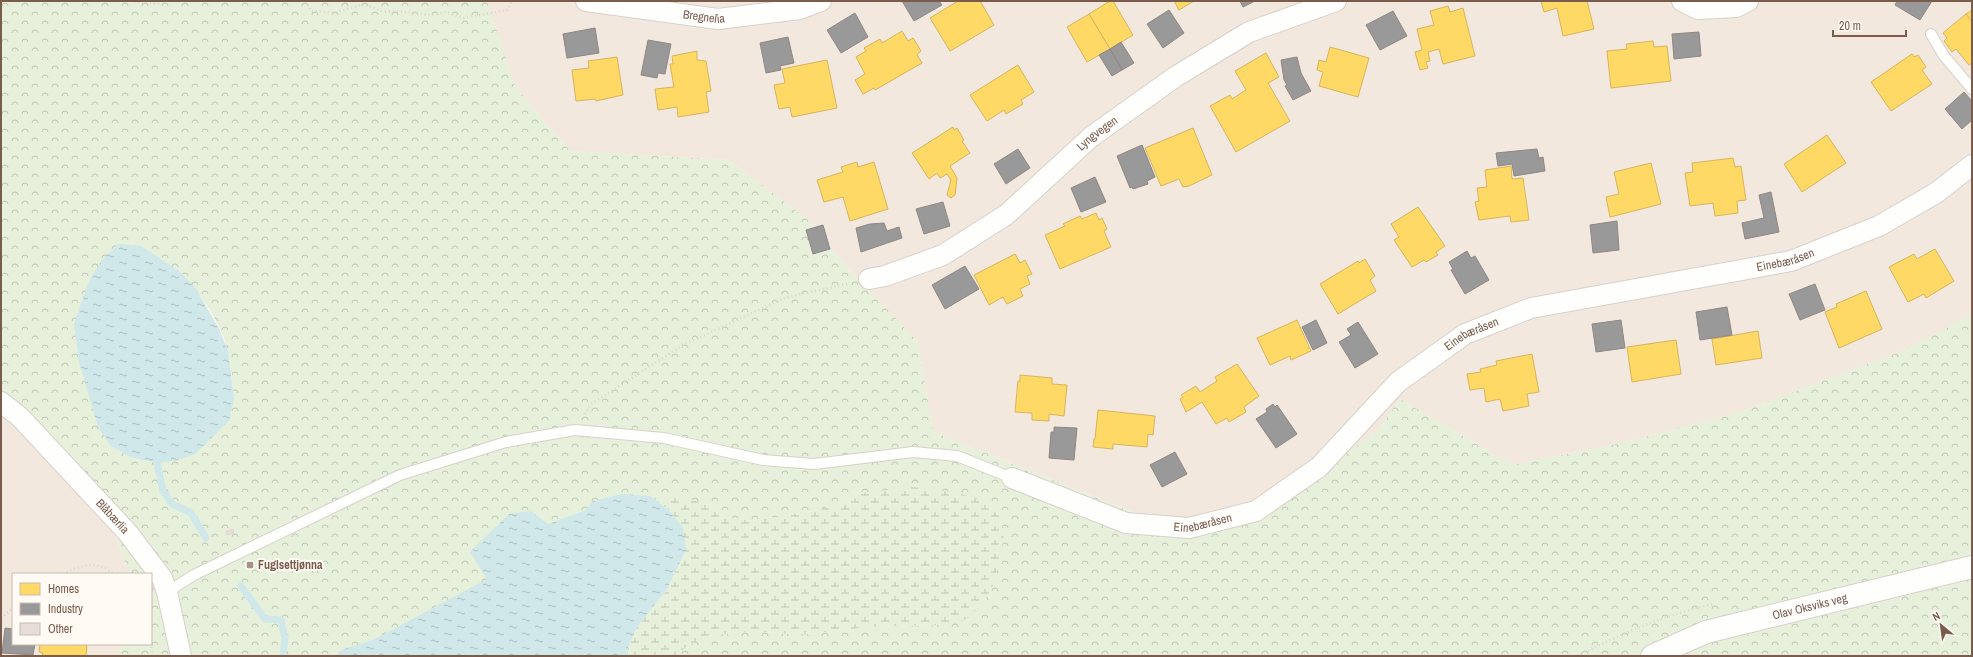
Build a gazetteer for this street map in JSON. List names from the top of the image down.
{
  "streets": {
    "street": [
      "Bregnelia",
      "Lyngvegen",
      "Einebæråsen",
      "Blåbærlia",
      "Olav Oksviks veg"
    ]
  },
  "places": {
    "transit": ["Fuglsettjønna"]
  },
  "legend": ["Homes", "Industry", "Other"],
  "scale_bar": "20 m",
  "north": "top left"
}
